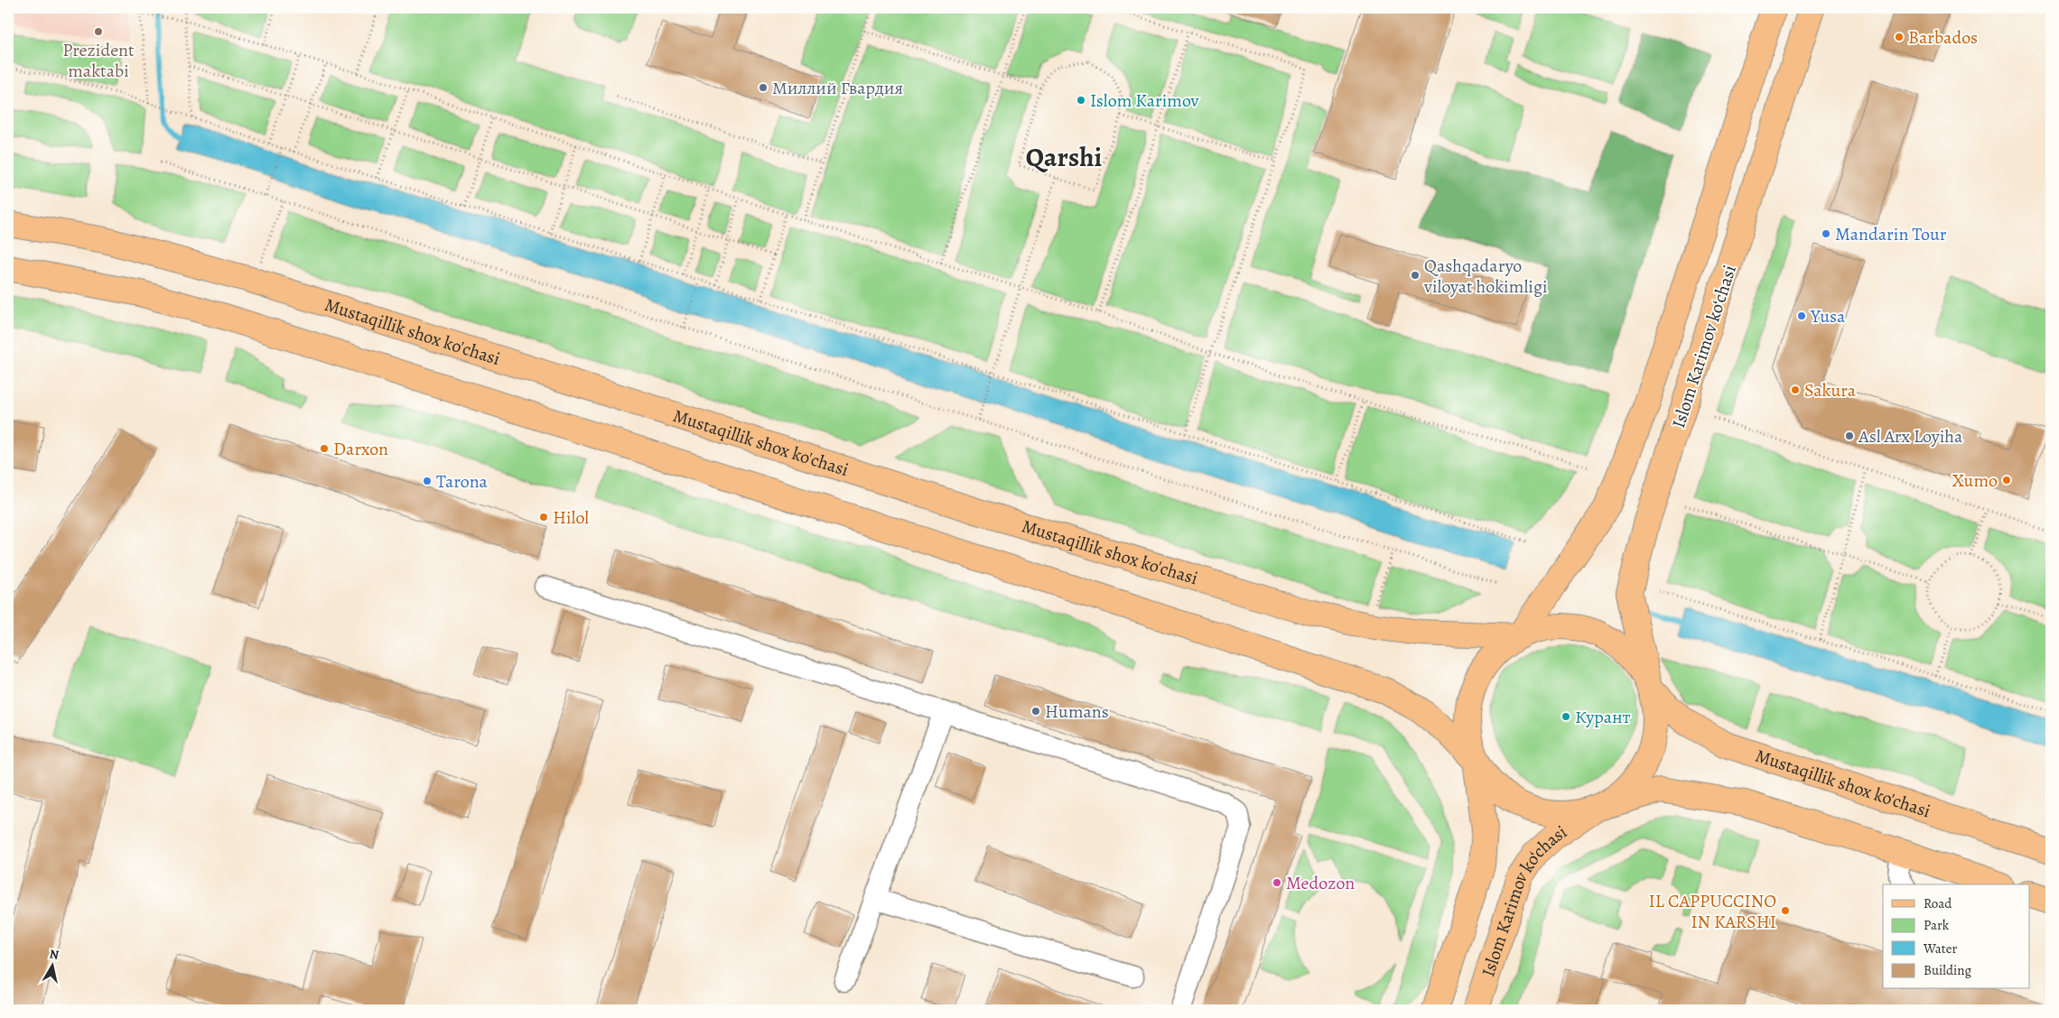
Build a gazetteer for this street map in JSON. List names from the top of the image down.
{
  "streets": {
    "main road": ["Mustaqillik shox ko'chasi", "Islom Karimov ko‘chasi"]
  },
  "crossings": [
    ["Mustaqillik shox ko'chasi", "Islom Karimov ko‘chasi"]
  ],
  "districts": ["Qarshi"],
  "places": [
    "Prezident maktabi",
    "Barbados",
    "Миллий Гвардия",
    "Islom Karimov",
    "Mandarin Tour",
    "Qashqadaryo viloyat hokimligi",
    "Yusa",
    "Sakura",
    "Asl Arx Loyiha",
    "Darxon",
    "Xumo",
    "Tarona",
    "Hilol",
    "Humans",
    "Курант",
    "Medozon",
    "IL CAPPUCCINO IN KARSHI"
  ],
  "legend": [
    "Road",
    "Park",
    "Water",
    "Building"
  ],
  "north": "top"
}
